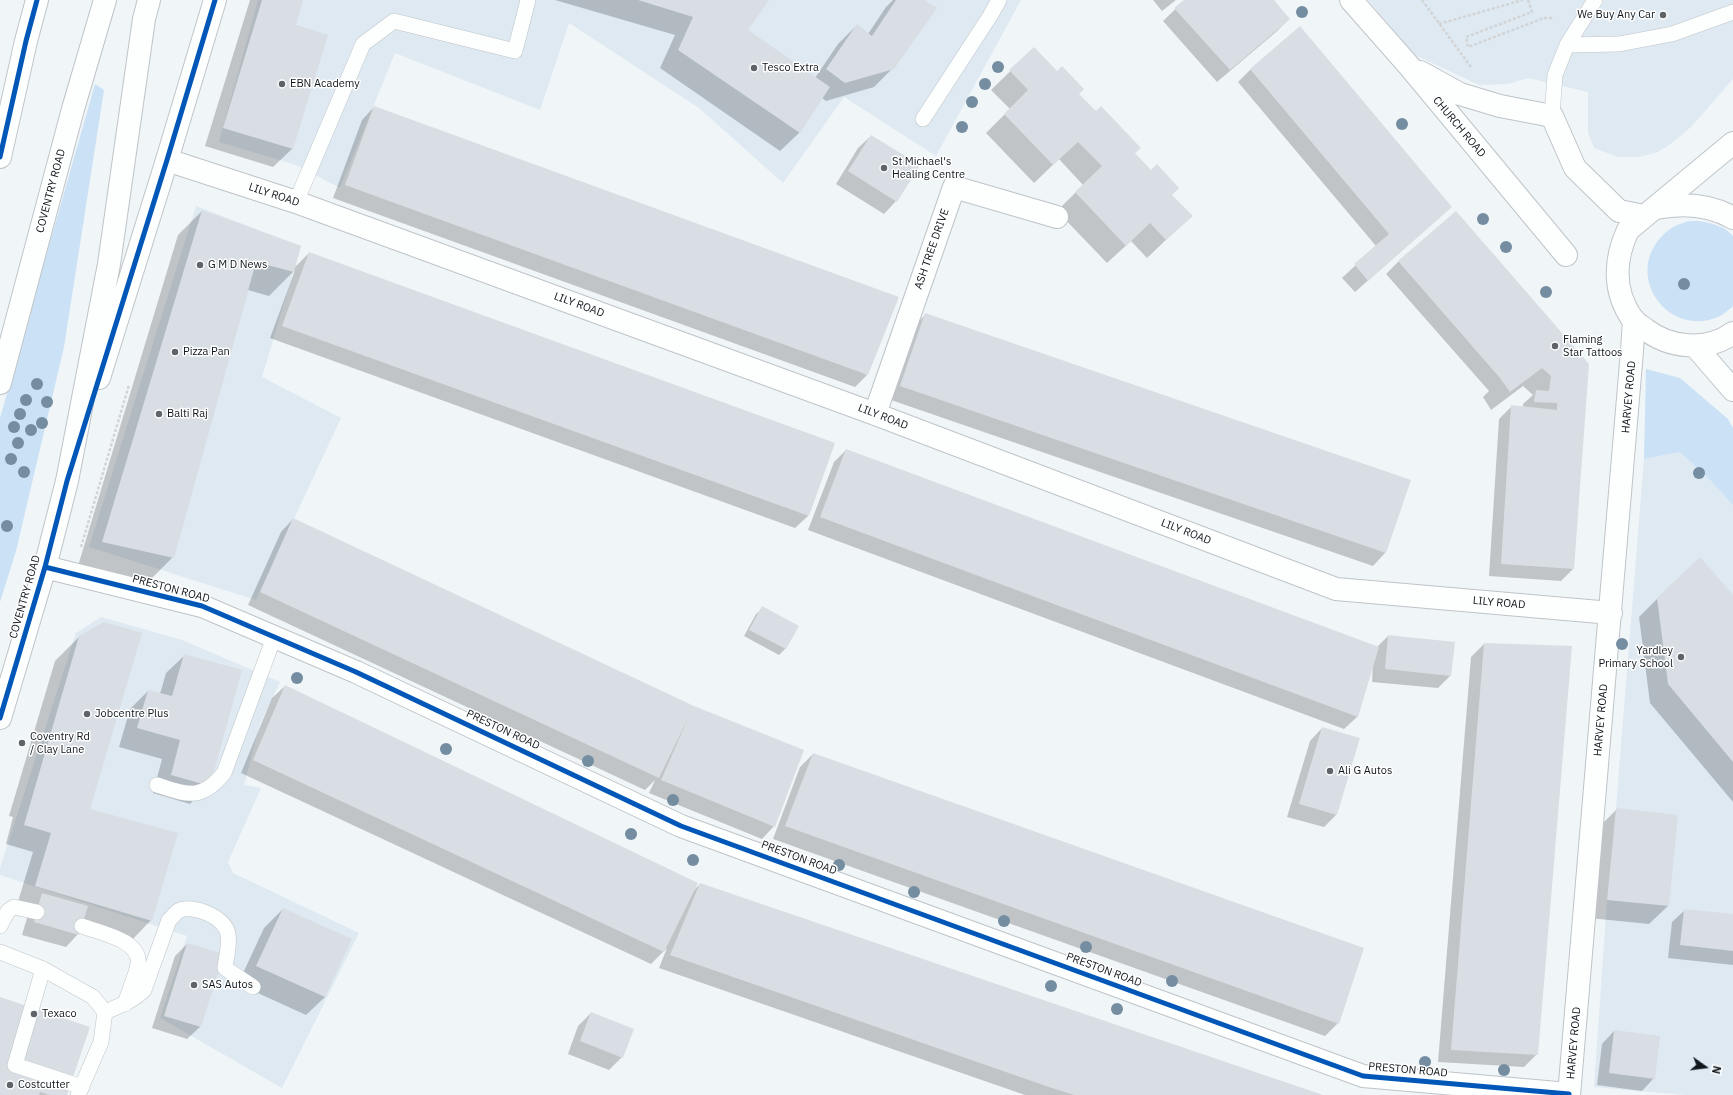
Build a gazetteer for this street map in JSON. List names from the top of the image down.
{
  "streets": {
    "main road": [
      "CHURCH ROAD",
      "COVENTRY ROAD",
      "LILY ROAD",
      "ASH TREE DRIVE",
      "HARVEY ROAD",
      "PRESTON ROAD"
    ]
  },
  "crossings": [
    ["COVENTRY ROAD", "PRESTON ROAD"],
    ["LILY ROAD", "ASH TREE DRIVE"],
    ["LILY ROAD", "HARVEY ROAD"],
    ["HARVEY ROAD", "PRESTON ROAD"]
  ],
  "places": [
    "We Buy Any Car",
    "Tesco Extra",
    "EBN Academy",
    "St Michael's Healing Centre",
    "G M D News",
    "Flaming Star Tattoos",
    "Pizza Pan",
    "Balti Raj",
    "Yardley Primary School",
    "Jobcentre Plus",
    "Coventry Rd / Clay Lane",
    "Ali G Autos",
    "SAS Autos",
    "Texaco",
    "Costcutter"
  ],
  "north": "right"
}
